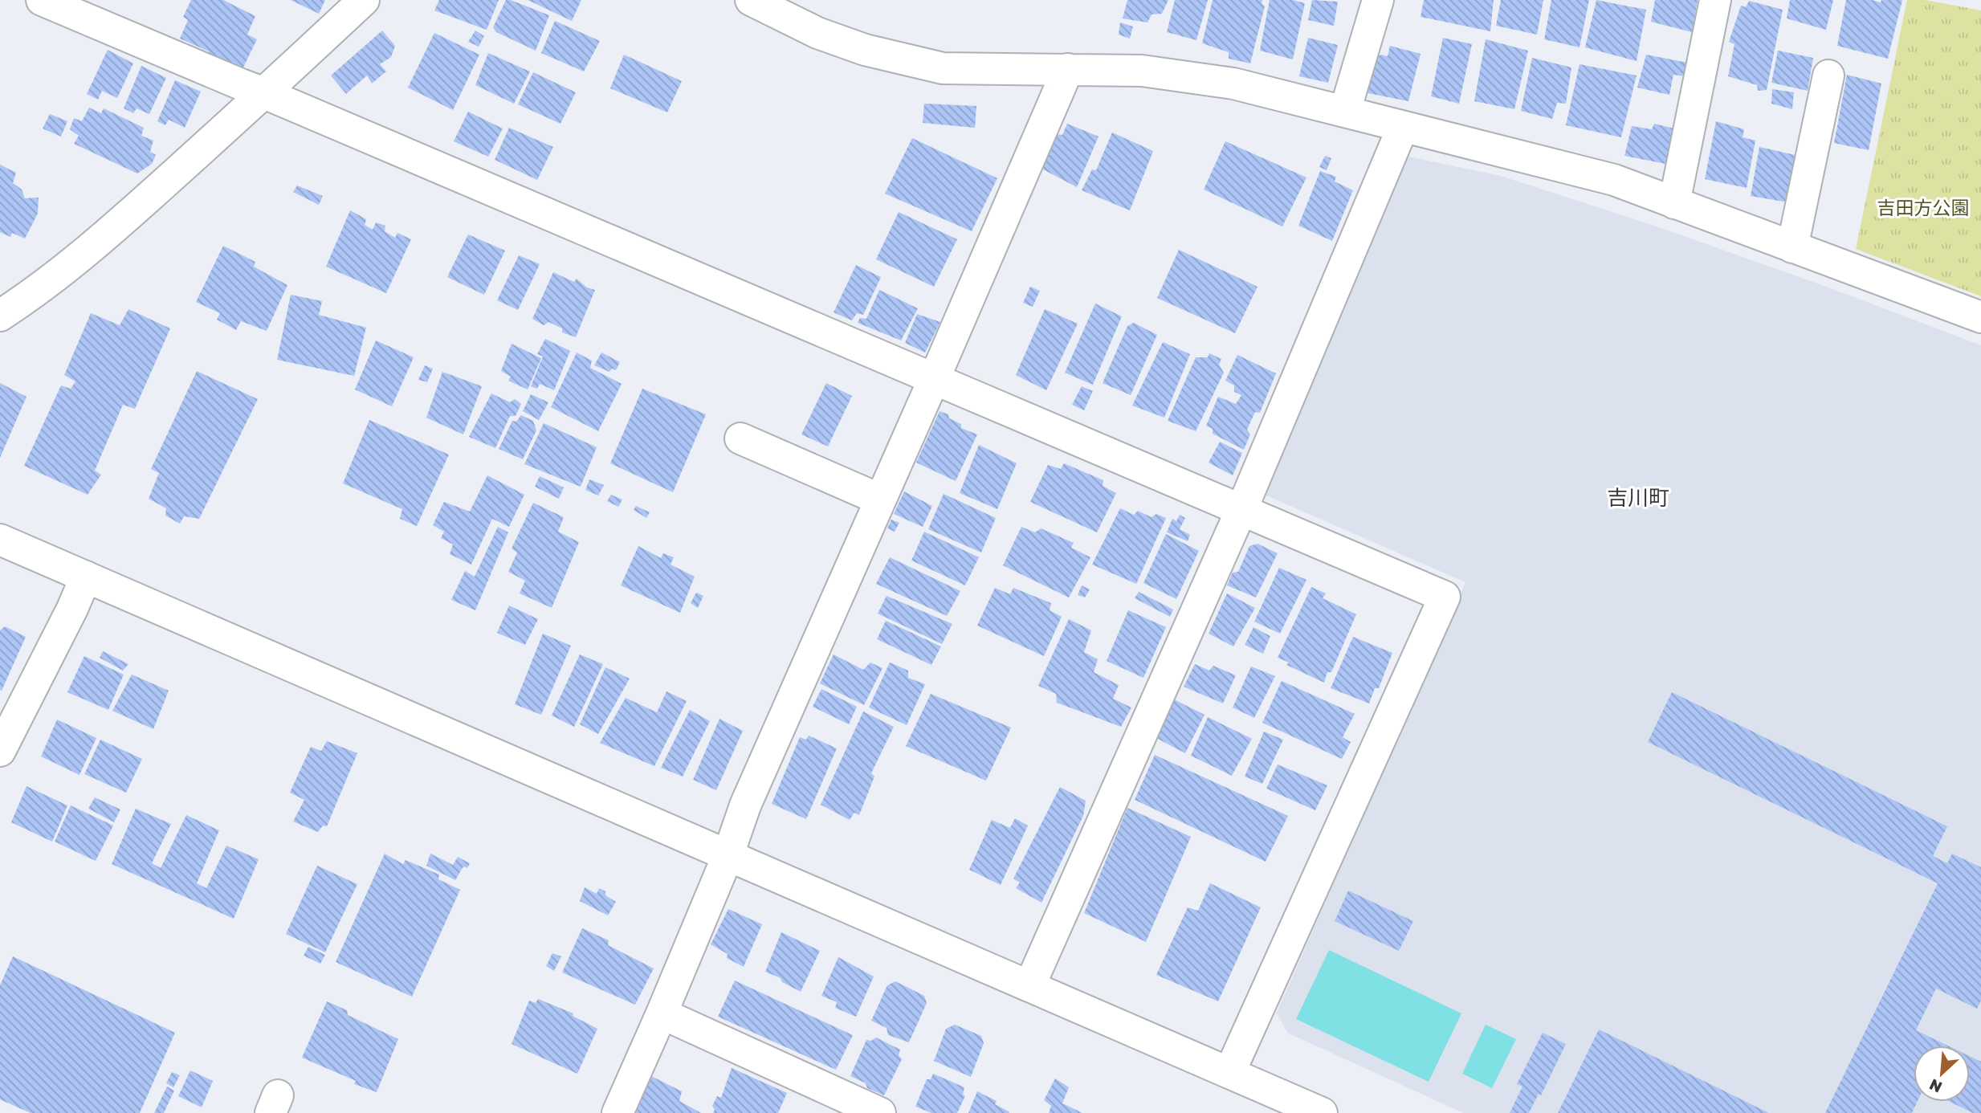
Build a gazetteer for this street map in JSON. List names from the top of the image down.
{
  "districts": ["吉川町"],
  "parks": ["吉田方公園"],
  "north": "bottom left"
}
